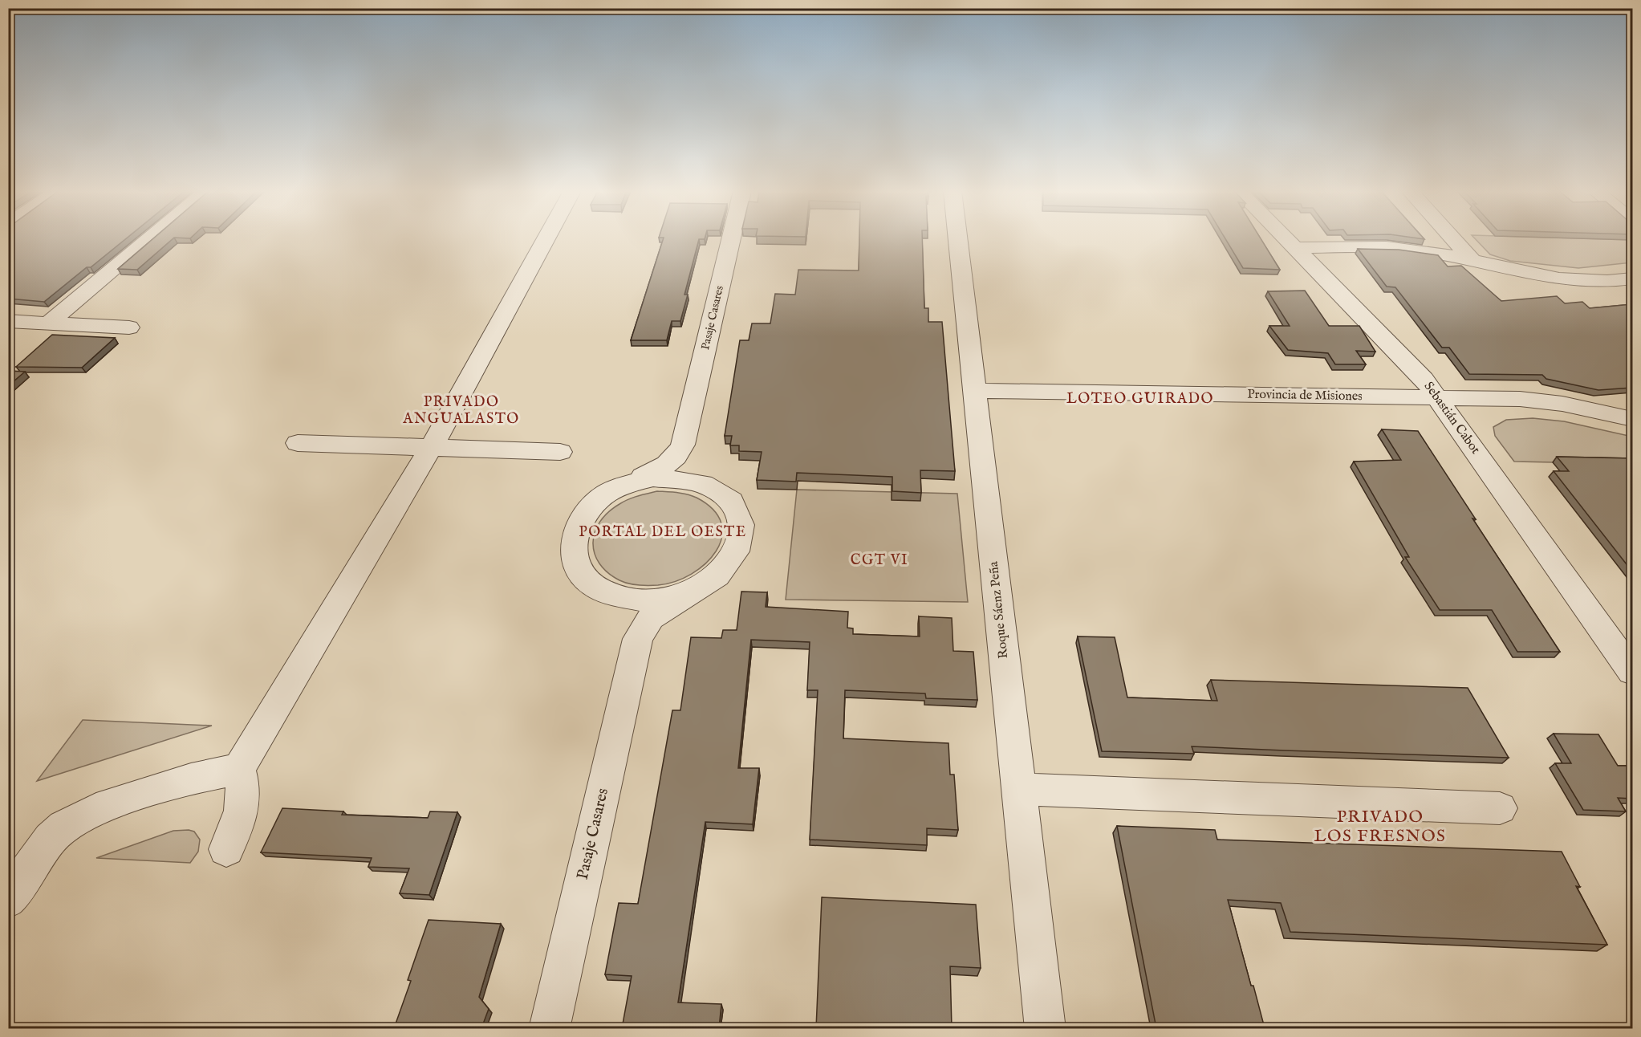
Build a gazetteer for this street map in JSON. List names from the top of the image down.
{
  "streets": {
    "street": [
      "Pasaje Casares",
      "Provincia de Misiones",
      "Sebastián Cabot",
      "Roque Sáenz Peña"
    ]
  },
  "crossings": [
    ["Provincia de Misiones", "Sebastián Cabot"],
    ["Provincia de Misiones", "Roque Sáenz Peña"]
  ],
  "districts": [
    "LOTEO GUIRADO",
    "PRIVADO ANGUALASTO",
    "PORTAL DEL OESTE",
    "CGT VI",
    "PRIVADO LOS FRESNOS"
  ]
}
